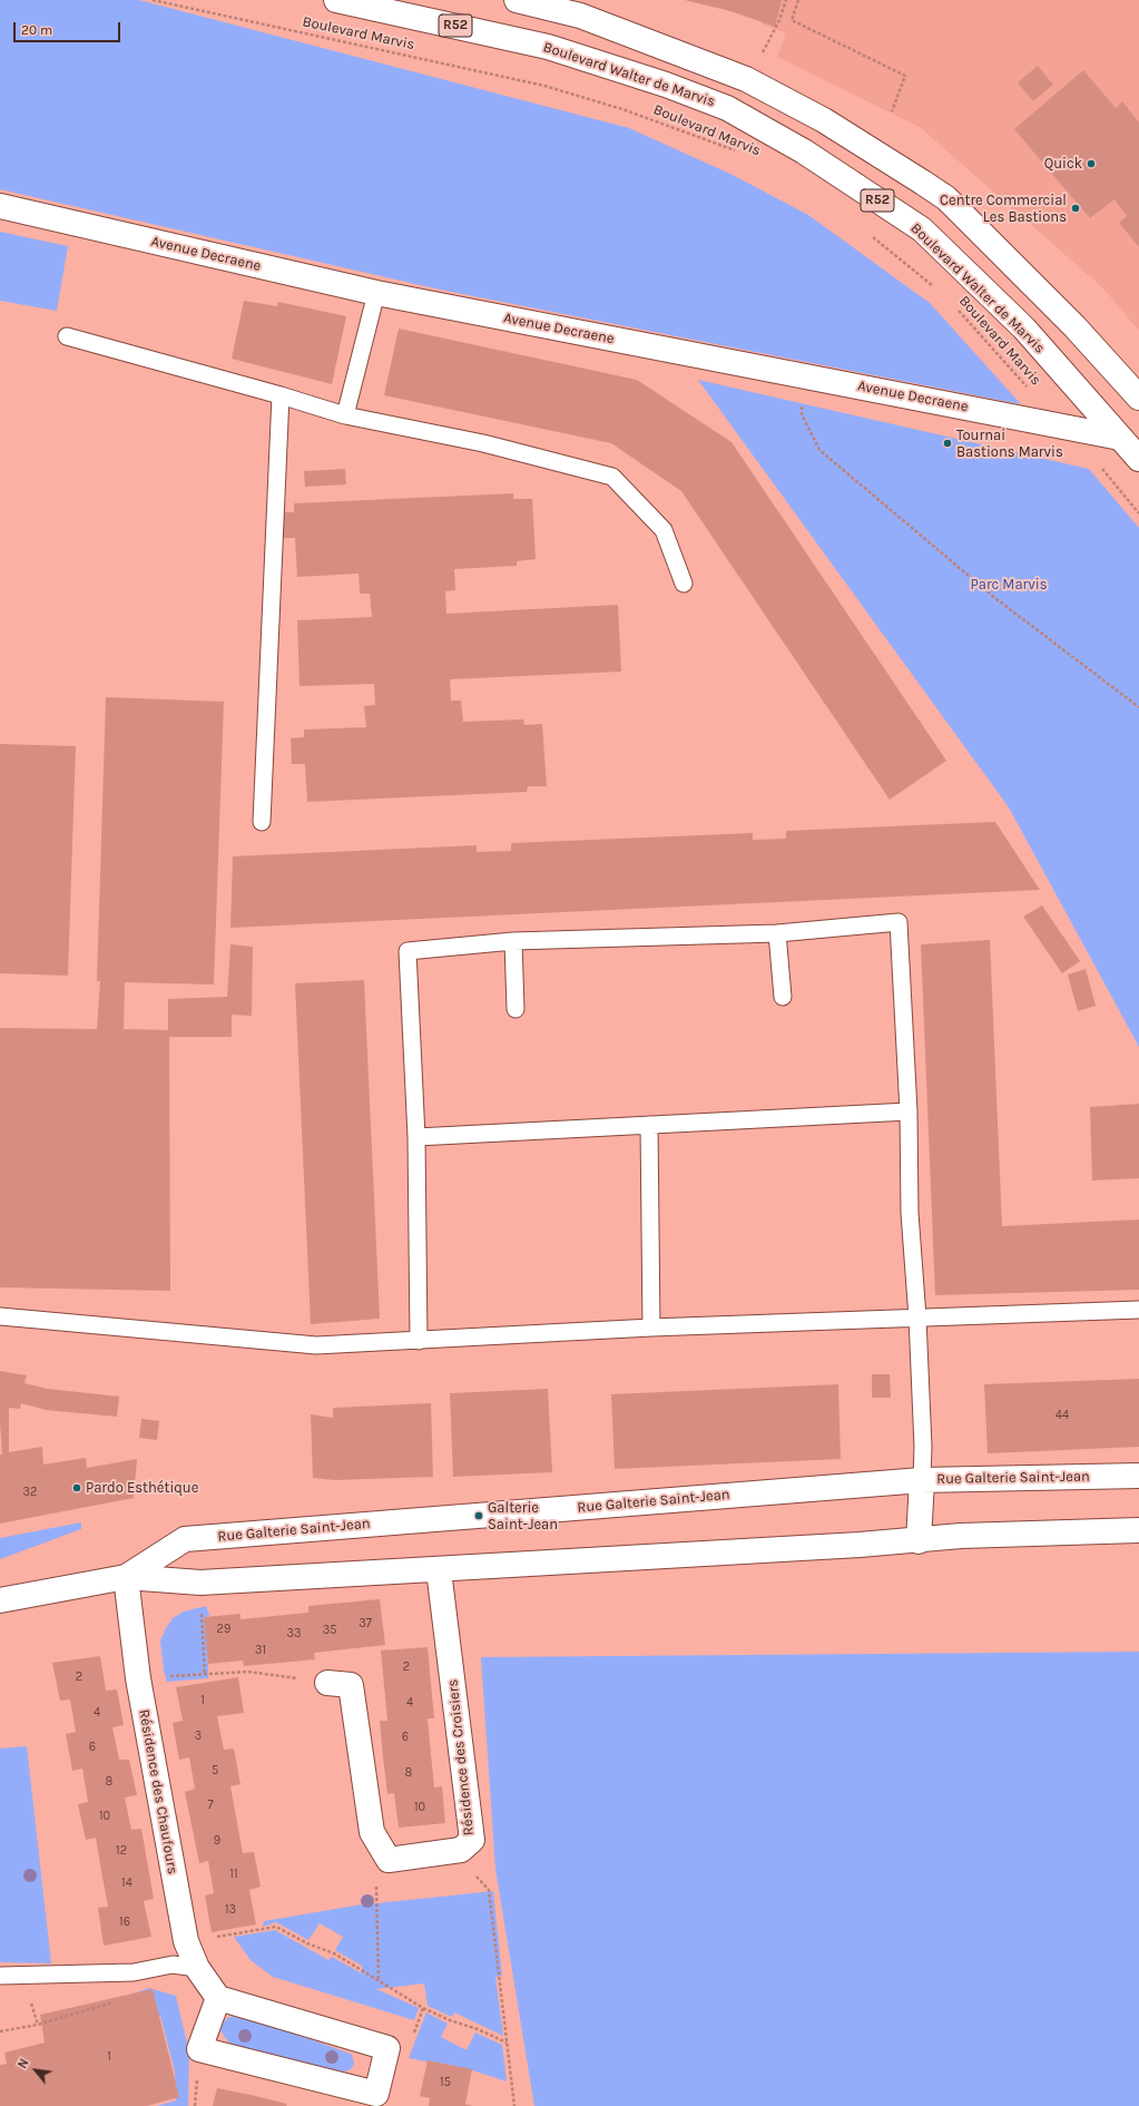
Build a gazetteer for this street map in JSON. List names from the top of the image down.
{
  "streets": {
    "street": [
      "R52",
      "Boulevard Walter de Marvis",
      "Avenue Decraene",
      "Rue Galterie Saint-Jean",
      "Résidence des Croisiers",
      "Résidence des Chaufours"
    ],
    "path": ["Boulevard Marvis"]
  },
  "crossings": [
    ["Boulevard Walter de Marvis", "Avenue Decraene"],
    ["Rue Galterie Saint-Jean", "Résidence des Croisiers"],
    ["Rue Galterie Saint-Jean", "Résidence des Chaufours"]
  ],
  "parks": ["Parc Marvis"],
  "places": [
    "Quick",
    "Centre Commercial Les Bastions",
    "Tournai Bastions Marvis",
    "Pardo Esthétique",
    "Galterie Saint-Jean"
  ],
  "house_numbers": [
    "44",
    "32",
    "37",
    "29",
    "35",
    "33",
    "31",
    "2",
    "2",
    "1",
    "4",
    "4",
    "3",
    "6",
    "6",
    "5",
    "8",
    "8",
    "7",
    "10",
    "10",
    "9",
    "12",
    "11",
    "14",
    "13",
    "16",
    "1",
    "15"
  ],
  "scale_bar": "20 m",
  "north": "top left"
}
